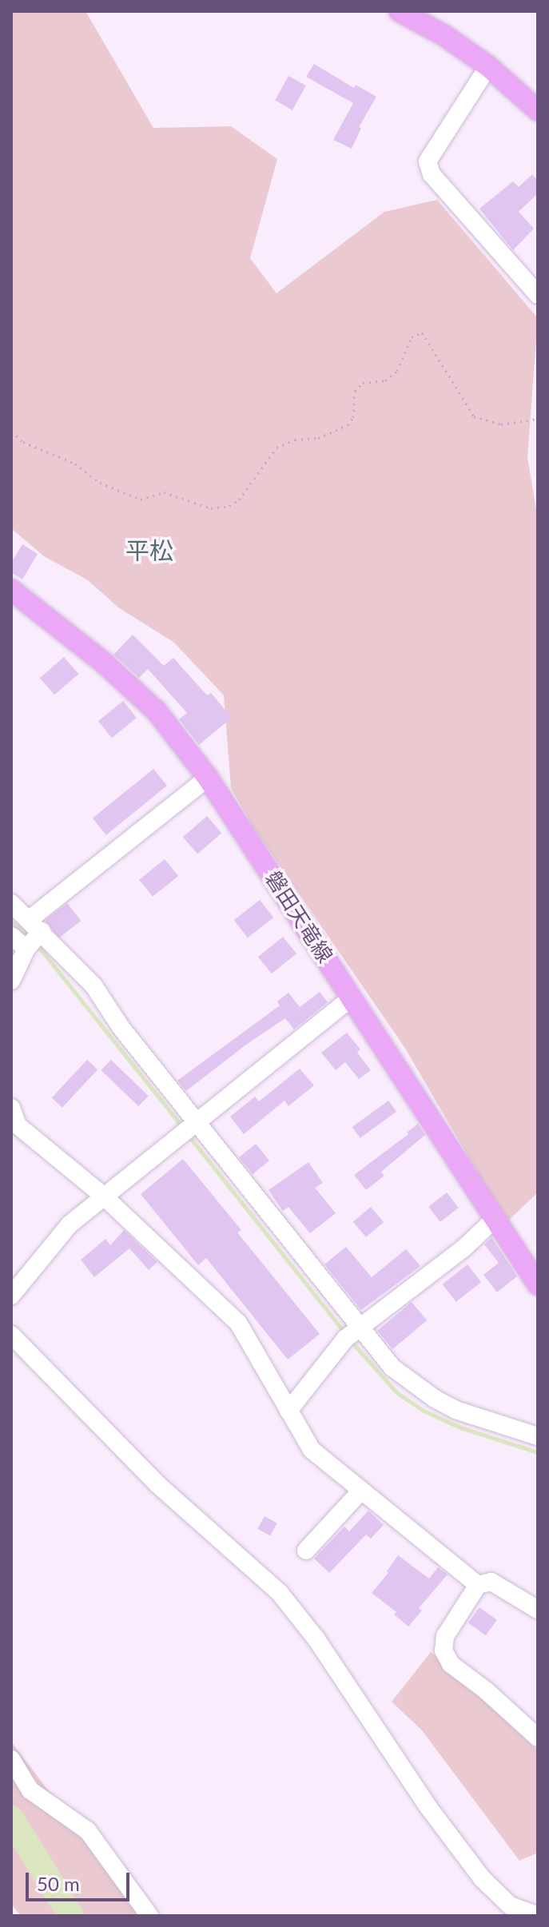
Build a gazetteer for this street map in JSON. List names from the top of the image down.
{
  "streets": {
    "main road": ["磐田天竜線"]
  },
  "districts": ["平松"],
  "scale_bar": "50 m"
}
